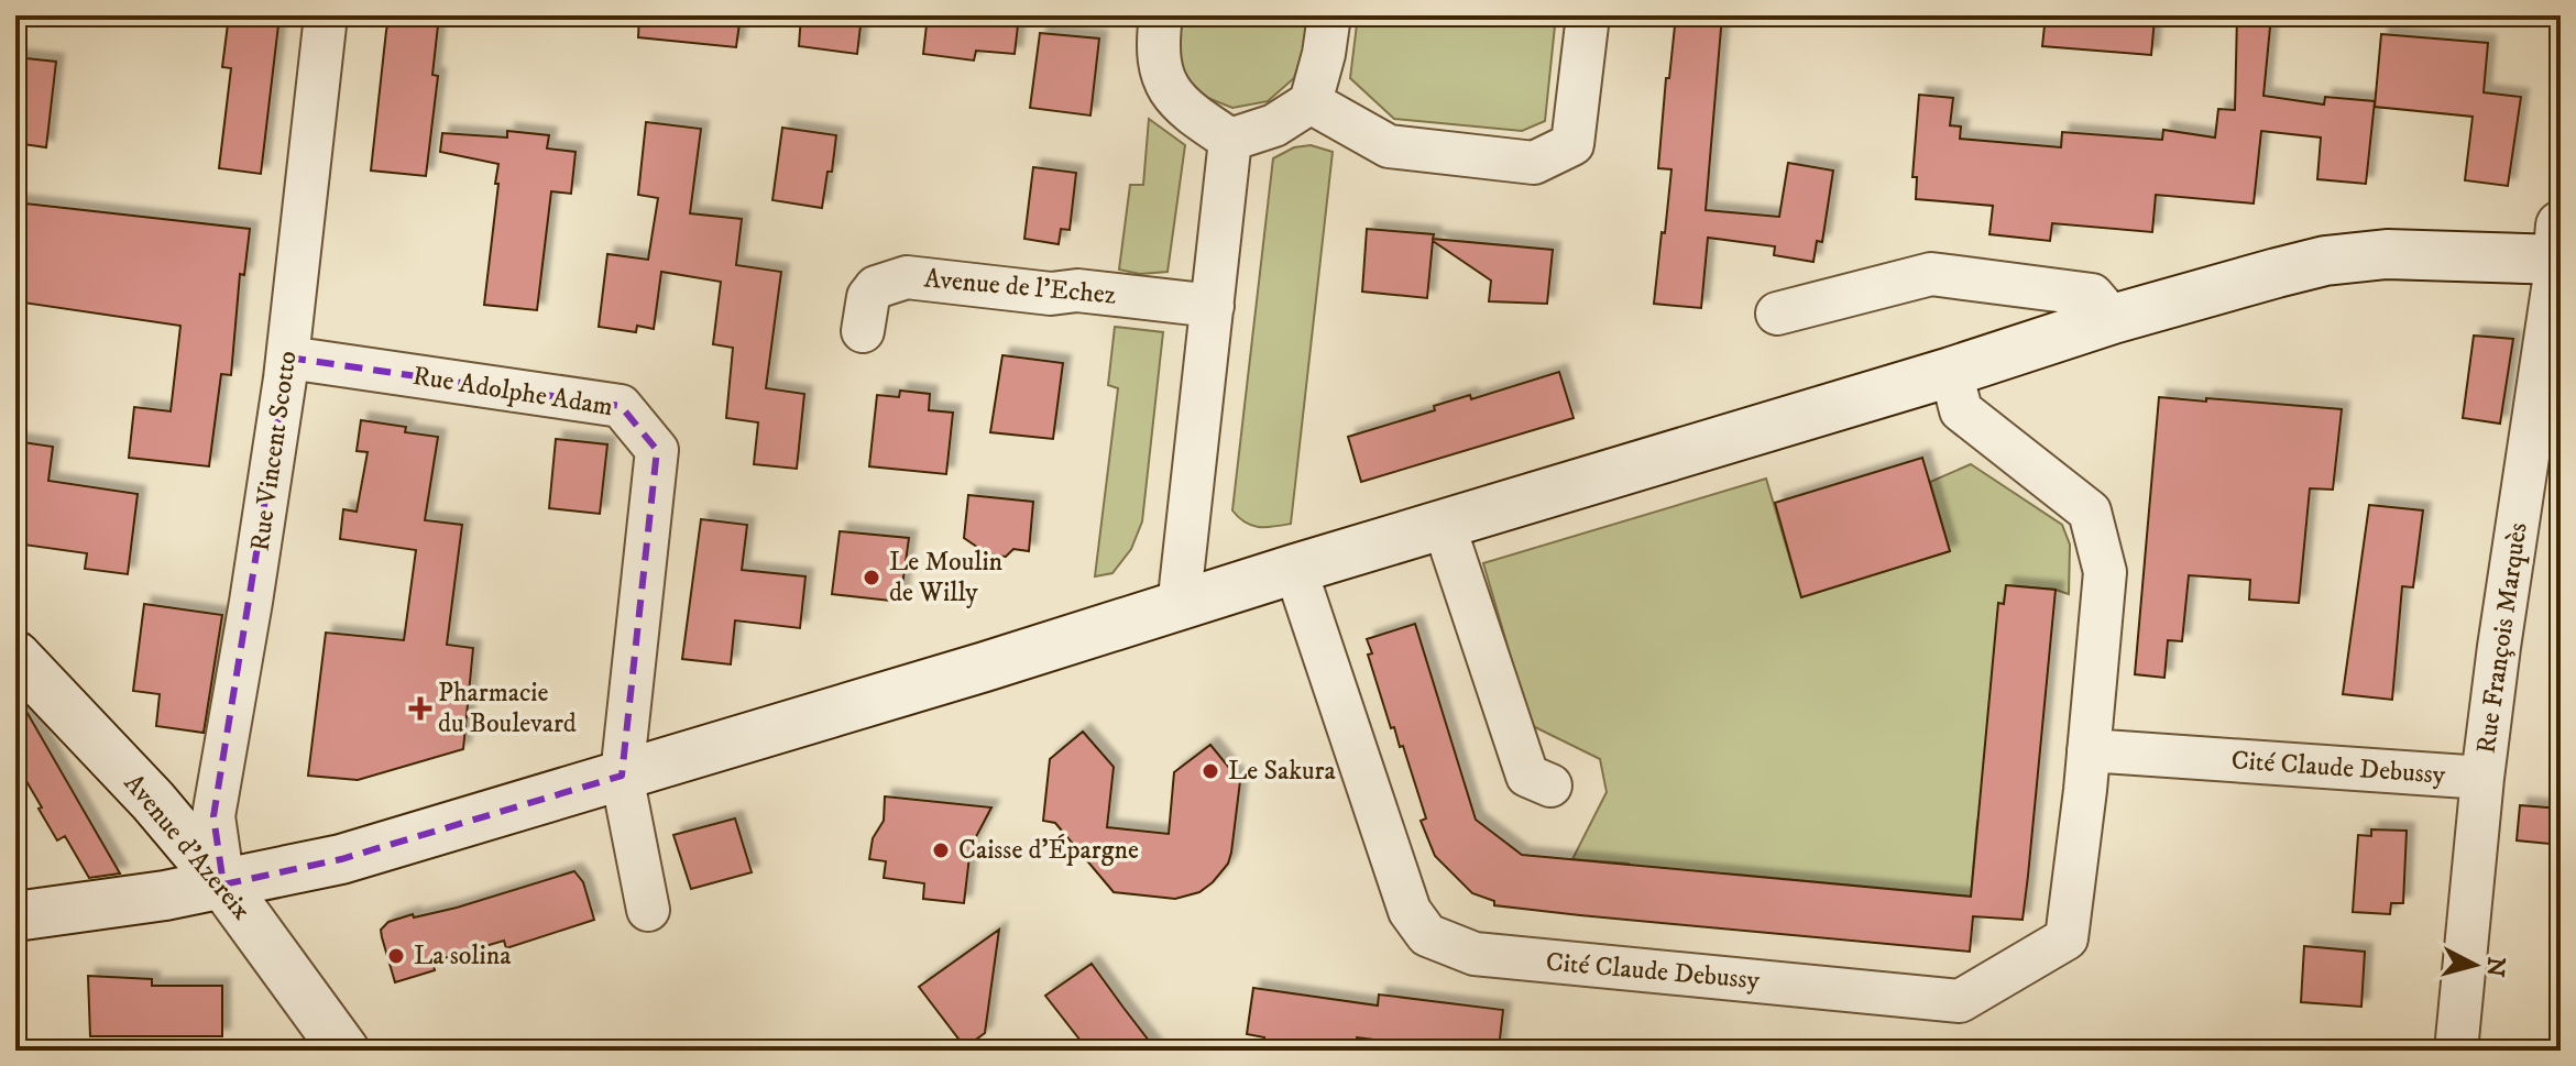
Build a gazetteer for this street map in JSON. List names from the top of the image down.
{
  "streets": {
    "main road": ["Avenue d'Azereix"],
    "street": [
      "Avenue de l'Echez",
      "Rue Adolphe Adam",
      "Rue Vincent Scotto",
      "Rue François Marquès",
      "Cité Claude Debussy"
    ]
  },
  "crossings": [
    ["Rue Adolphe Adam", "Rue Vincent Scotto"],
    ["Rue Vincent Scotto", "Avenue d'Azereix"],
    ["Rue François Marquès", "Cité Claude Debussy"]
  ],
  "places": {
    "other": [
      "Le Moulin de Willy",
      "Le Sakura",
      "Caisse d'Épargne",
      "La solina"
    ],
    "health": ["Pharmacie du Boulevard"]
  },
  "north": "right"
}
